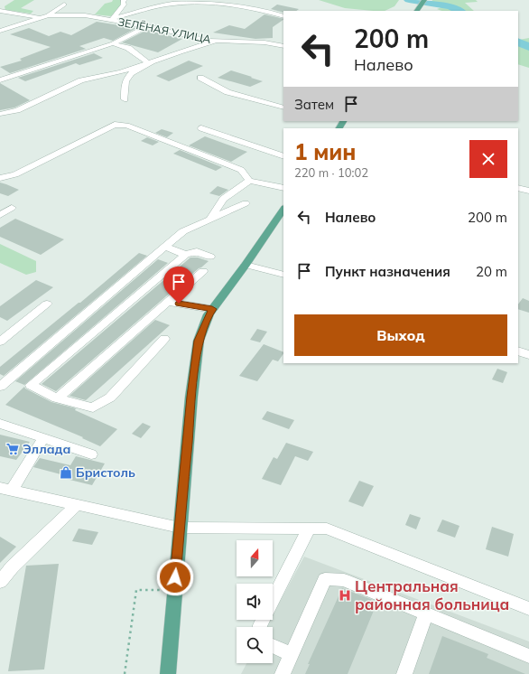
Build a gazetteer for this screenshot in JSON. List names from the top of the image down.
{
  "streets": {
    "street": ["ЗЕЛЁНАЯ УЛИЦА"]
  },
  "places": {
    "supermarket": ["Эллада"],
    "shop": ["Бристоль"],
    "hospital": ["Центральная районная больница"]
  },
  "north": "top",
  "page": {
    "turn": ["200 m", "Налево"],
    "then": "Затем",
    "heading": ["1 мин", "220 m · 10:02"],
    "list": [
      {
        "name": "Налево",
        "value": "200 m"
      },
      {
        "name": "Пункт назначения",
        "value": "20 m"
      }
    ],
    "buttons": "Выход"
  }
}
